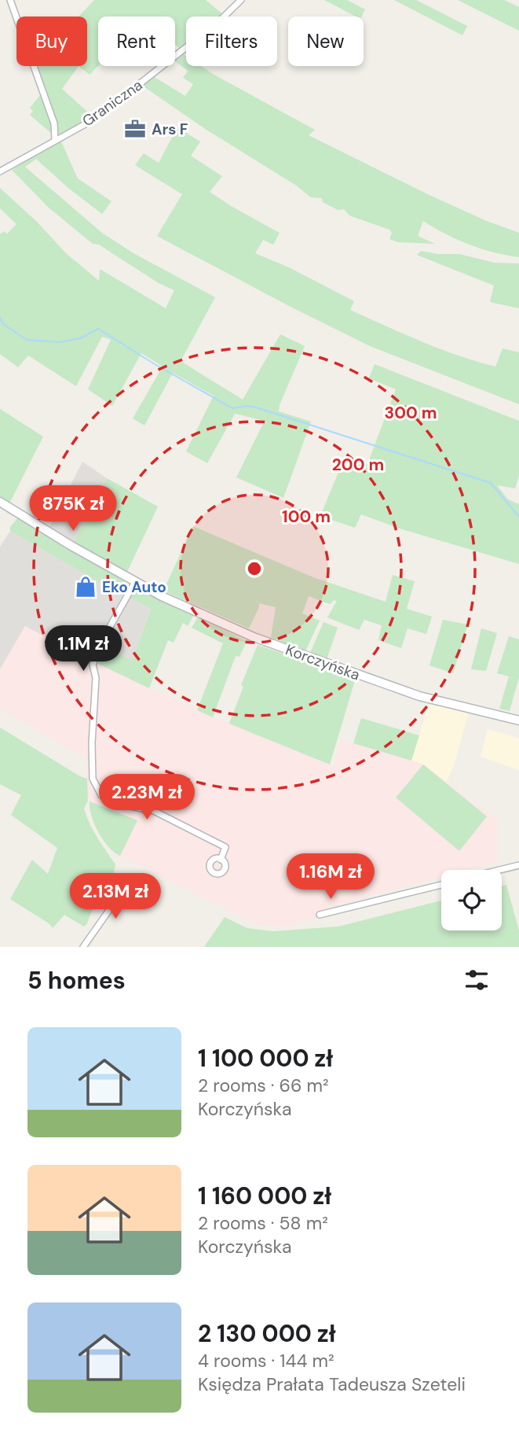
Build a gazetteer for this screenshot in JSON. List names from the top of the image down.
{
  "streets": {
    "main road": ["Korczyńska"],
    "street": ["Graniczna"]
  },
  "places": {
    "office": ["Ars F"],
    "shop": ["Eko Auto"]
  },
  "page": {
    "chip": [
      "Buy",
      "Rent",
      "Filters",
      "New"
    ],
    "price": [
      "875K zł",
      "1.1M zł",
      "2.23M zł",
      "1.16M zł",
      "2.13M zł"
    ],
    "heading": "5 homes",
    "list": [
      {
        "name": "1 100 000 zł",
        "note": "2 rooms · 66 m² · Korczyńska"
      },
      {
        "name": "1 160 000 zł",
        "note": "2 rooms · 58 m² · Korczyńska"
      },
      {
        "name": "2 130 000 zł",
        "note": "4 rooms · 144 m² · Księdza Prałata Tadeusza Szeteli"
      }
    ]
  },
  "rings": ["300 m", "200 m", "100 m"]
}
